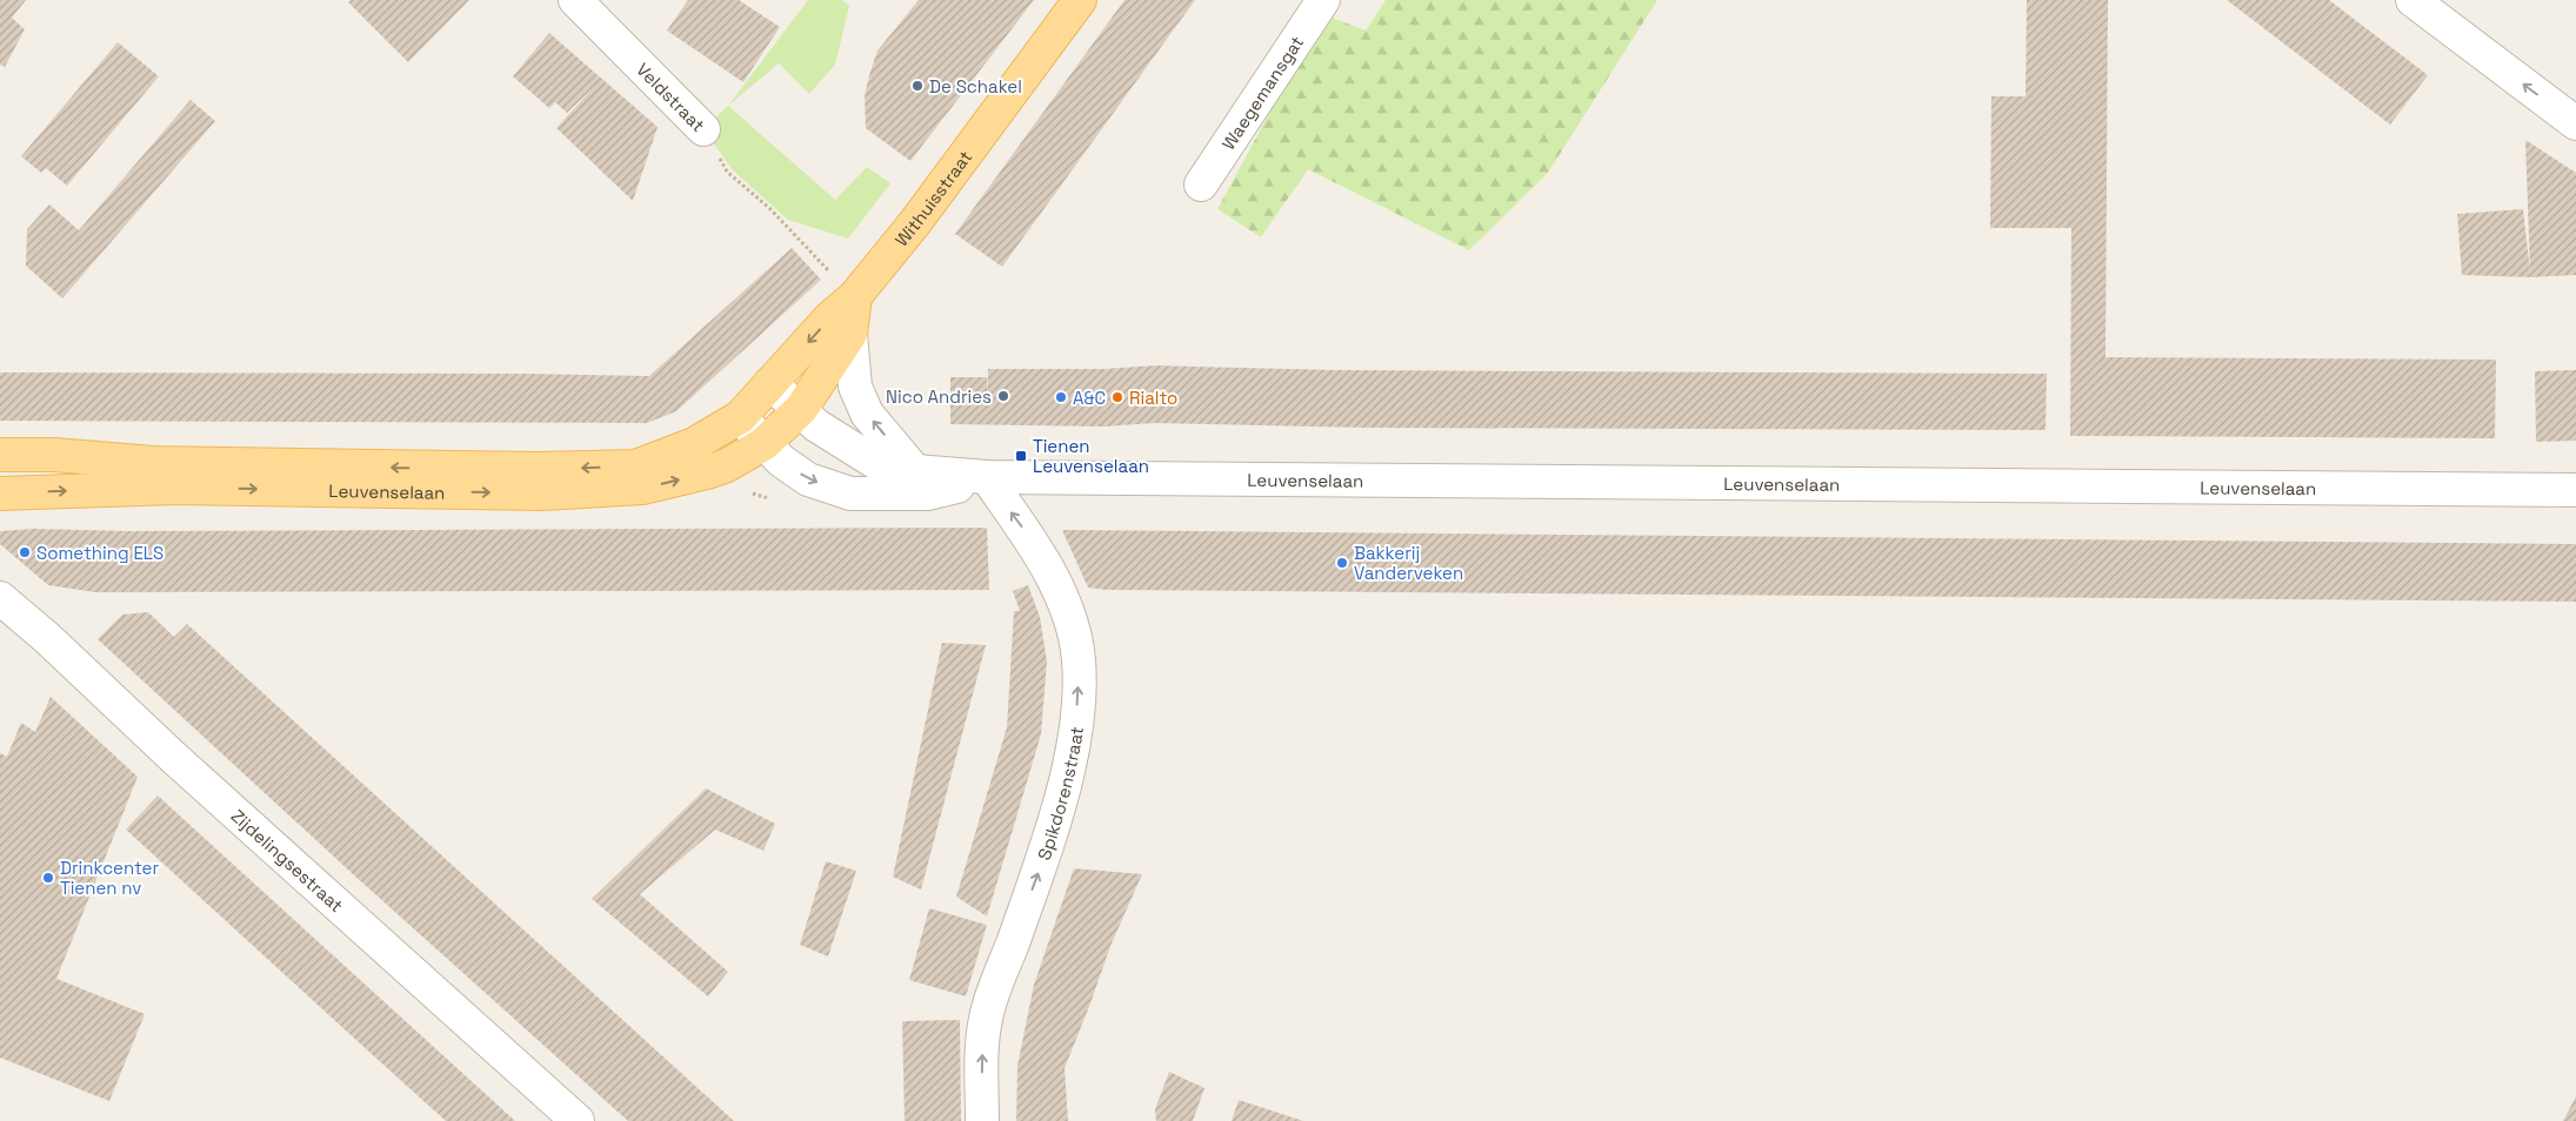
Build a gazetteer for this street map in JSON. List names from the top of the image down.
{
  "streets": {
    "main road": ["Withuisstraat", "Leuvenselaan"],
    "street": [
      "Waegemansgat",
      "Veldstraat",
      "Spikdorenstraat",
      "Zijdelingsestraat"
    ]
  },
  "crossings": [
    ["Veldstraat", "Withuisstraat"],
    ["Veldstraat", "Leuvenselaan"],
    ["Withuisstraat", "Leuvenselaan"],
    ["Leuvenselaan", "Spikdorenstraat"]
  ],
  "one_way": ["Spikdorenstraat"],
  "places": {
    "other": [
      "De Schakel",
      "Nico Andries",
      "A&C",
      "Rialto",
      "Something ELS",
      "Bakkerij Vanderveken",
      "Drinkcenter Tienen nv"
    ],
    "transit": ["Tienen Leuvenselaan"]
  }
}
